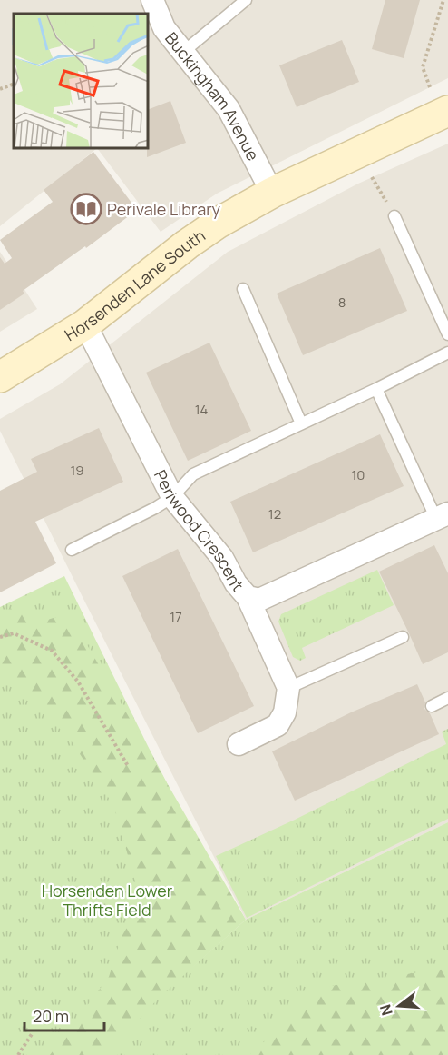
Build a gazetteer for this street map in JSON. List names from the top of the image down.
{
  "streets": {
    "street": ["Buckingham Avenue", "Horsenden Lane South", "Periwood Crescent"]
  },
  "crossings": [
    ["Buckingham Avenue", "Horsenden Lane South"],
    ["Horsenden Lane South", "Periwood Crescent"]
  ],
  "parks": ["Horsenden Lower Thrifts Field"],
  "places": {
    "library": ["Perivale Library"]
  },
  "house_numbers": [
    "8",
    "14",
    "19",
    "10",
    "12",
    "17"
  ],
  "scale_bar": "20 m",
  "north": "left"
}
